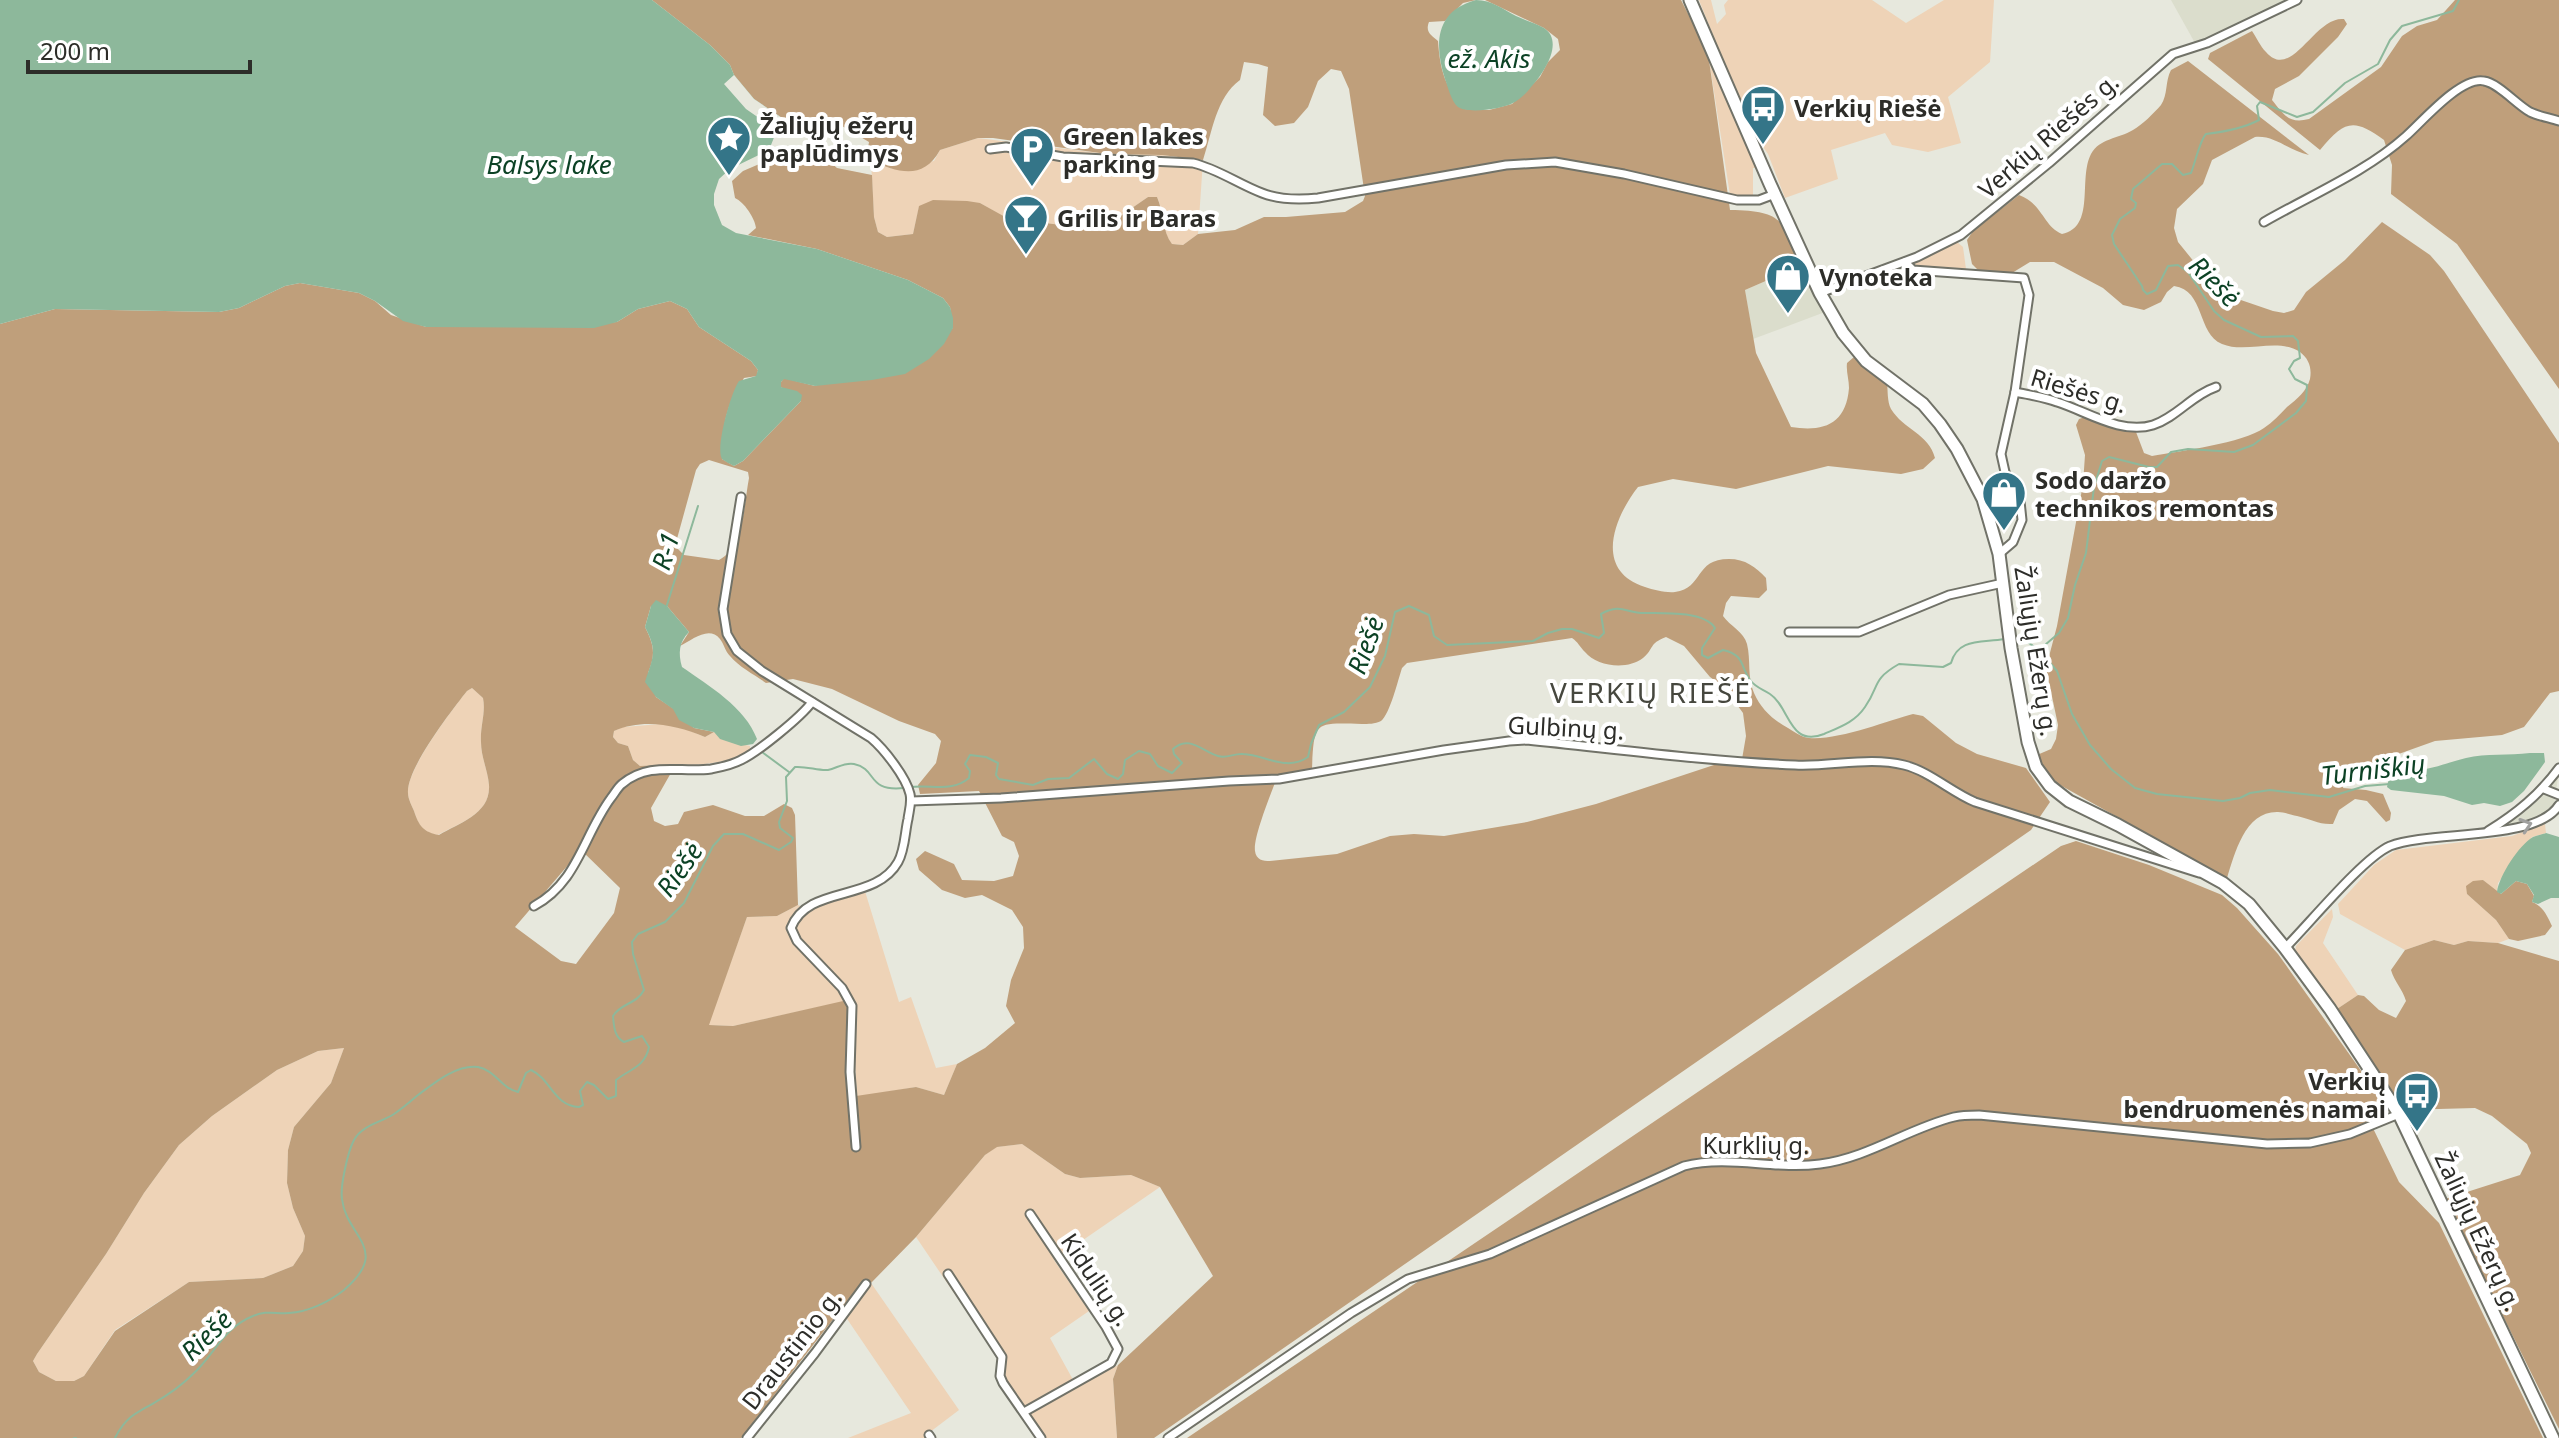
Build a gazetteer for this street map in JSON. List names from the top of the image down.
{
  "streets": {
    "main road": ["Žaliųjų Ežerų g."],
    "street": [
      "Verkių Riešės g.",
      "Riešės g.",
      "Gulbinų g.",
      "Kurklių g.",
      "Kidulių g.",
      "Draustinio g."
    ]
  },
  "crossings": [
    ["Verkių Riešės g.", "Riešės g."],
    ["Verkių Riešės g.", "Žaliųjų Ežerų g."],
    ["Riešės g.", "Žaliųjų Ežerų g."],
    ["Žaliųjų Ežerų g.", "Gulbinų g."],
    ["Žaliųjų Ežerų g.", "Kurklių g."]
  ],
  "districts": ["VERKIŲ RIEŠĖ"],
  "water": [
    "ež. Akis",
    "Balsys lake",
    "Riešė",
    "R-1",
    "Turniškių"
  ],
  "places": {
    "bus stop": ["Verkių Riešė", "Verkių bendruomenės namai"],
    "place": ["Žaliųjų ežerų paplūdimys"],
    "parking": ["Green lakes parking"],
    "bar": ["Grilis ir Baras"],
    "shop": ["Vynoteka", "Sodo daržo technikos remontas"]
  },
  "scale_bar": "200 m"
}
